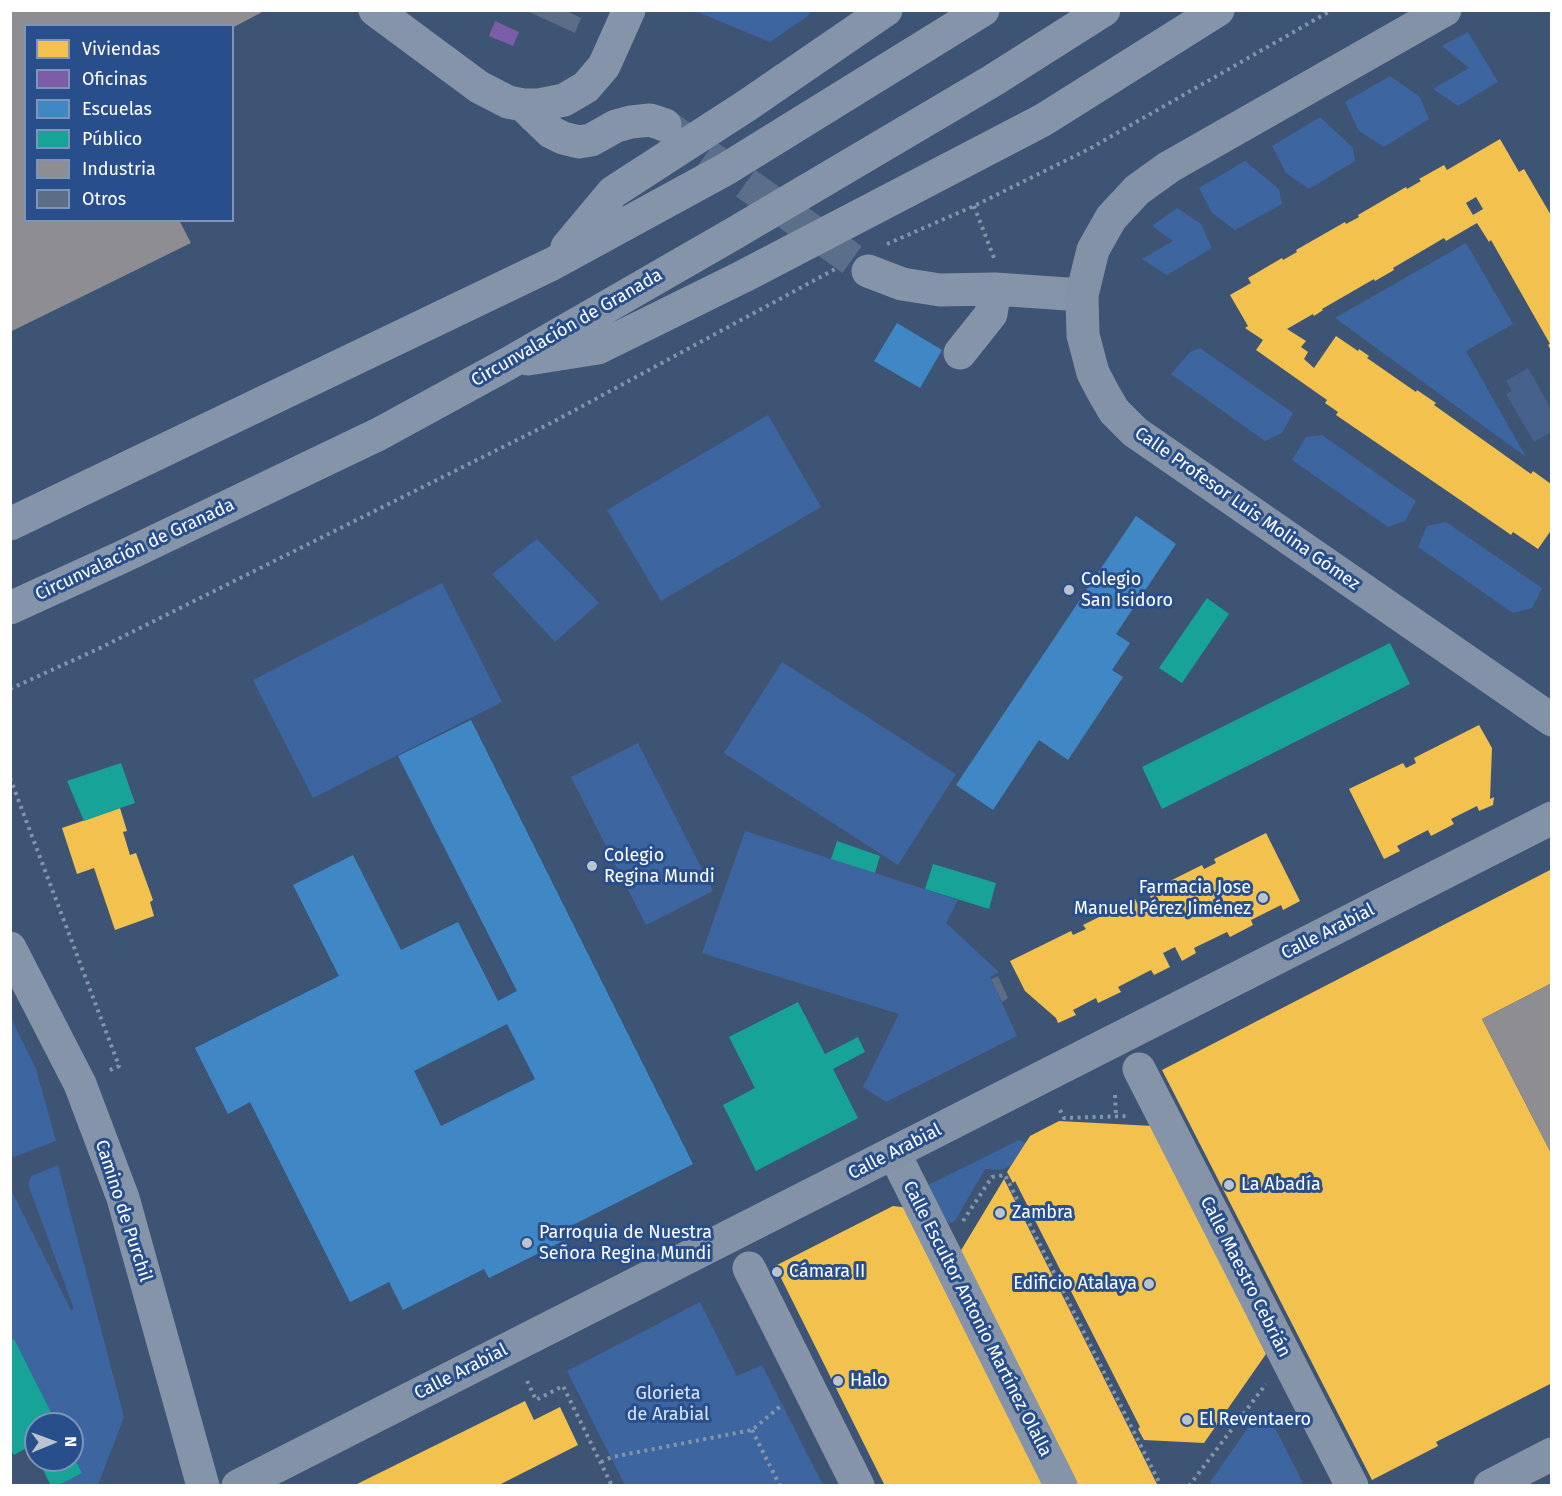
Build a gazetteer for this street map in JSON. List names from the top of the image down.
{
  "streets": {
    "main road": [
      "Circunvalación de Granada",
      "Calle Profesor Luis Molina Gómez",
      "Calle Arabial",
      "Camino de Purchil",
      "Calle Maestro Cebrián",
      "Calle Escultor Antonio Martínez Olalla"
    ]
  },
  "crossings": [
    ["Calle Arabial", "Calle Escultor Antonio Martínez Olalla"]
  ],
  "parks": ["Glorieta de Arabial"],
  "places": [
    "Colegio San Isidoro",
    "Colegio Regina Mundi",
    "Farmacia Jose Manuel Pérez Jiménez",
    "La Abadía",
    "Zambra",
    "Parroquia de Nuestra Señora Regina Mundi",
    "Cámara II",
    "Edificio Atalaya",
    "Halo",
    "El Reventaero"
  ],
  "legend": [
    "Viviendas",
    "Oficinas",
    "Escuelas",
    "Público",
    "Industria",
    "Otros"
  ],
  "north": "right"
}
